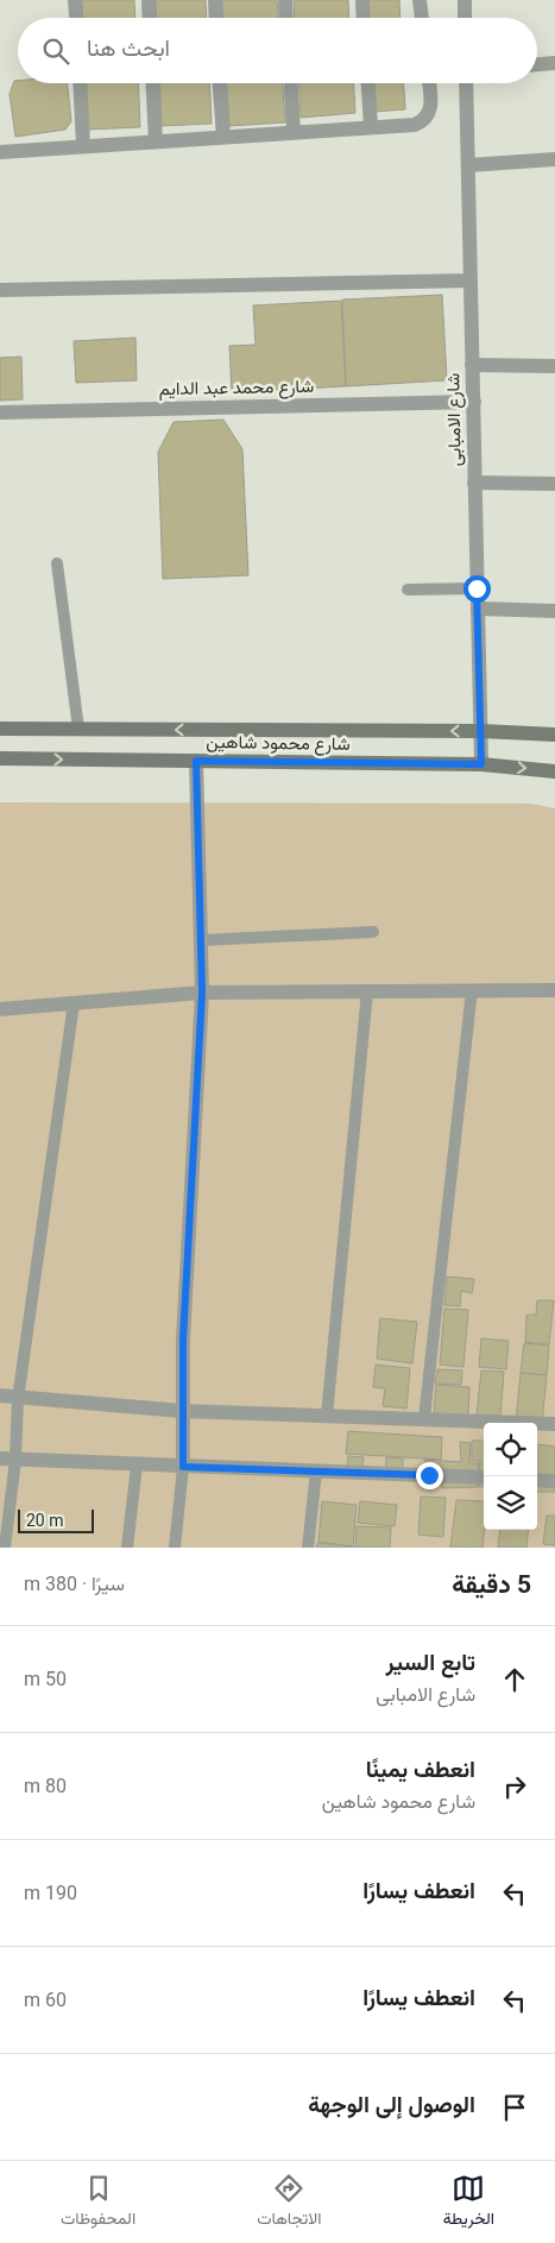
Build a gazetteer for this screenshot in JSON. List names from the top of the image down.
{
  "streets": {
    "main road": ["شارع محمود شاهين"],
    "street": ["شارع محمد عبد الدايم", "شارع الامبابى"]
  },
  "crossings": [
    ["شارع محمد عبد الدايم", "شارع الامبابى"],
    ["شارع الامبابى", "شارع محمود شاهين"]
  ],
  "scale_bar": "20 m",
  "page": {
    "search": "ابحث هنا",
    "scale": "20 m",
    "heading": ["5 دقيقة", "سيرًا · 380 m"],
    "list": [
      ["تابع السير", "شارع الامبابى", "50 m"],
      ["انعطف يمينًا", "شارع محمود شاهين", "80 m"],
      ["انعطف يسارًا", "190 m"],
      ["انعطف يسارًا", "60 m"],
      "الوصول إلى الوجهة"
    ],
    "nav": ["الخريطة", "الاتجاهات", "المحفوظات"]
  }
}
